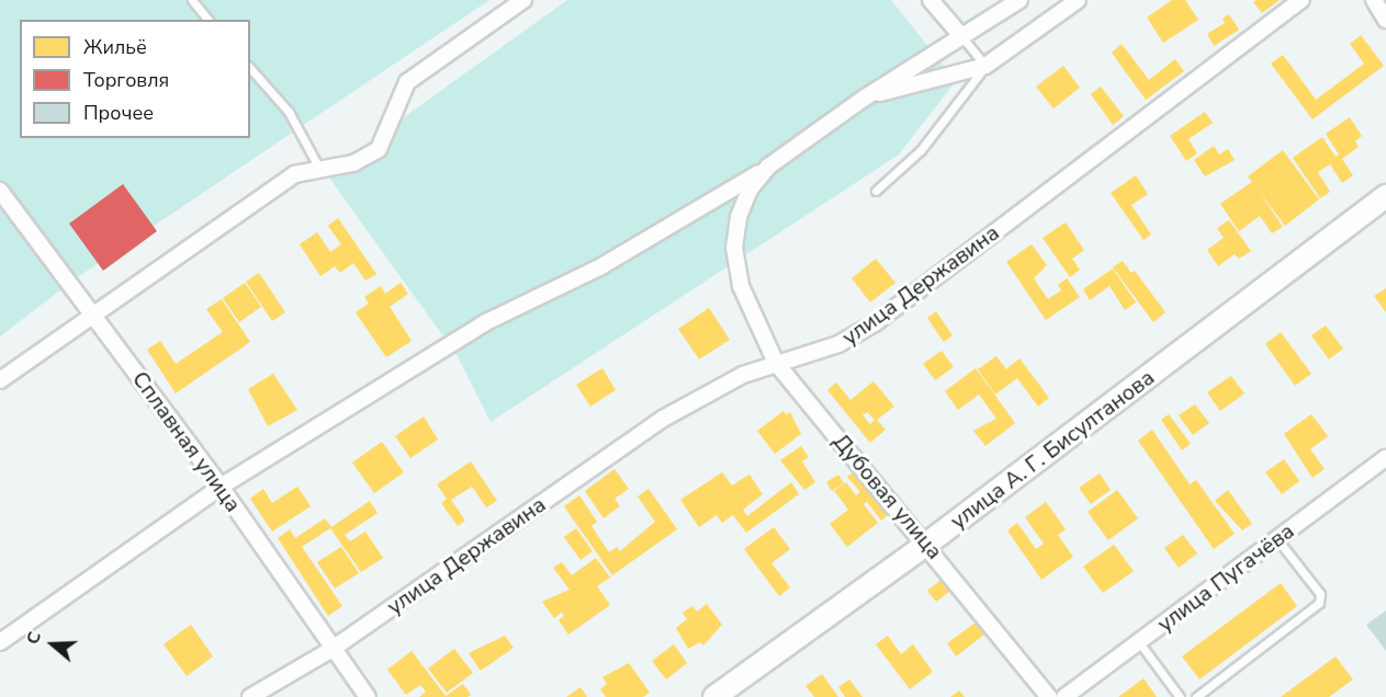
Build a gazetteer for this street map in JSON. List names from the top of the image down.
{
  "streets": {
    "street": [
      "улица Державина",
      "Сплавная улица",
      "улица А. Г. Бисултанова",
      "Дубовая улица",
      "улица Пугачёва"
    ]
  },
  "crossings": [
    ["улица Державина", "Сплавная улица"],
    ["улица Державина", "Дубовая улица"],
    ["улица А. Г. Бисултанова", "Дубовая улица"]
  ],
  "legend": ["Жильё", "Торговля", "Прочее"],
  "north": "left"
}
